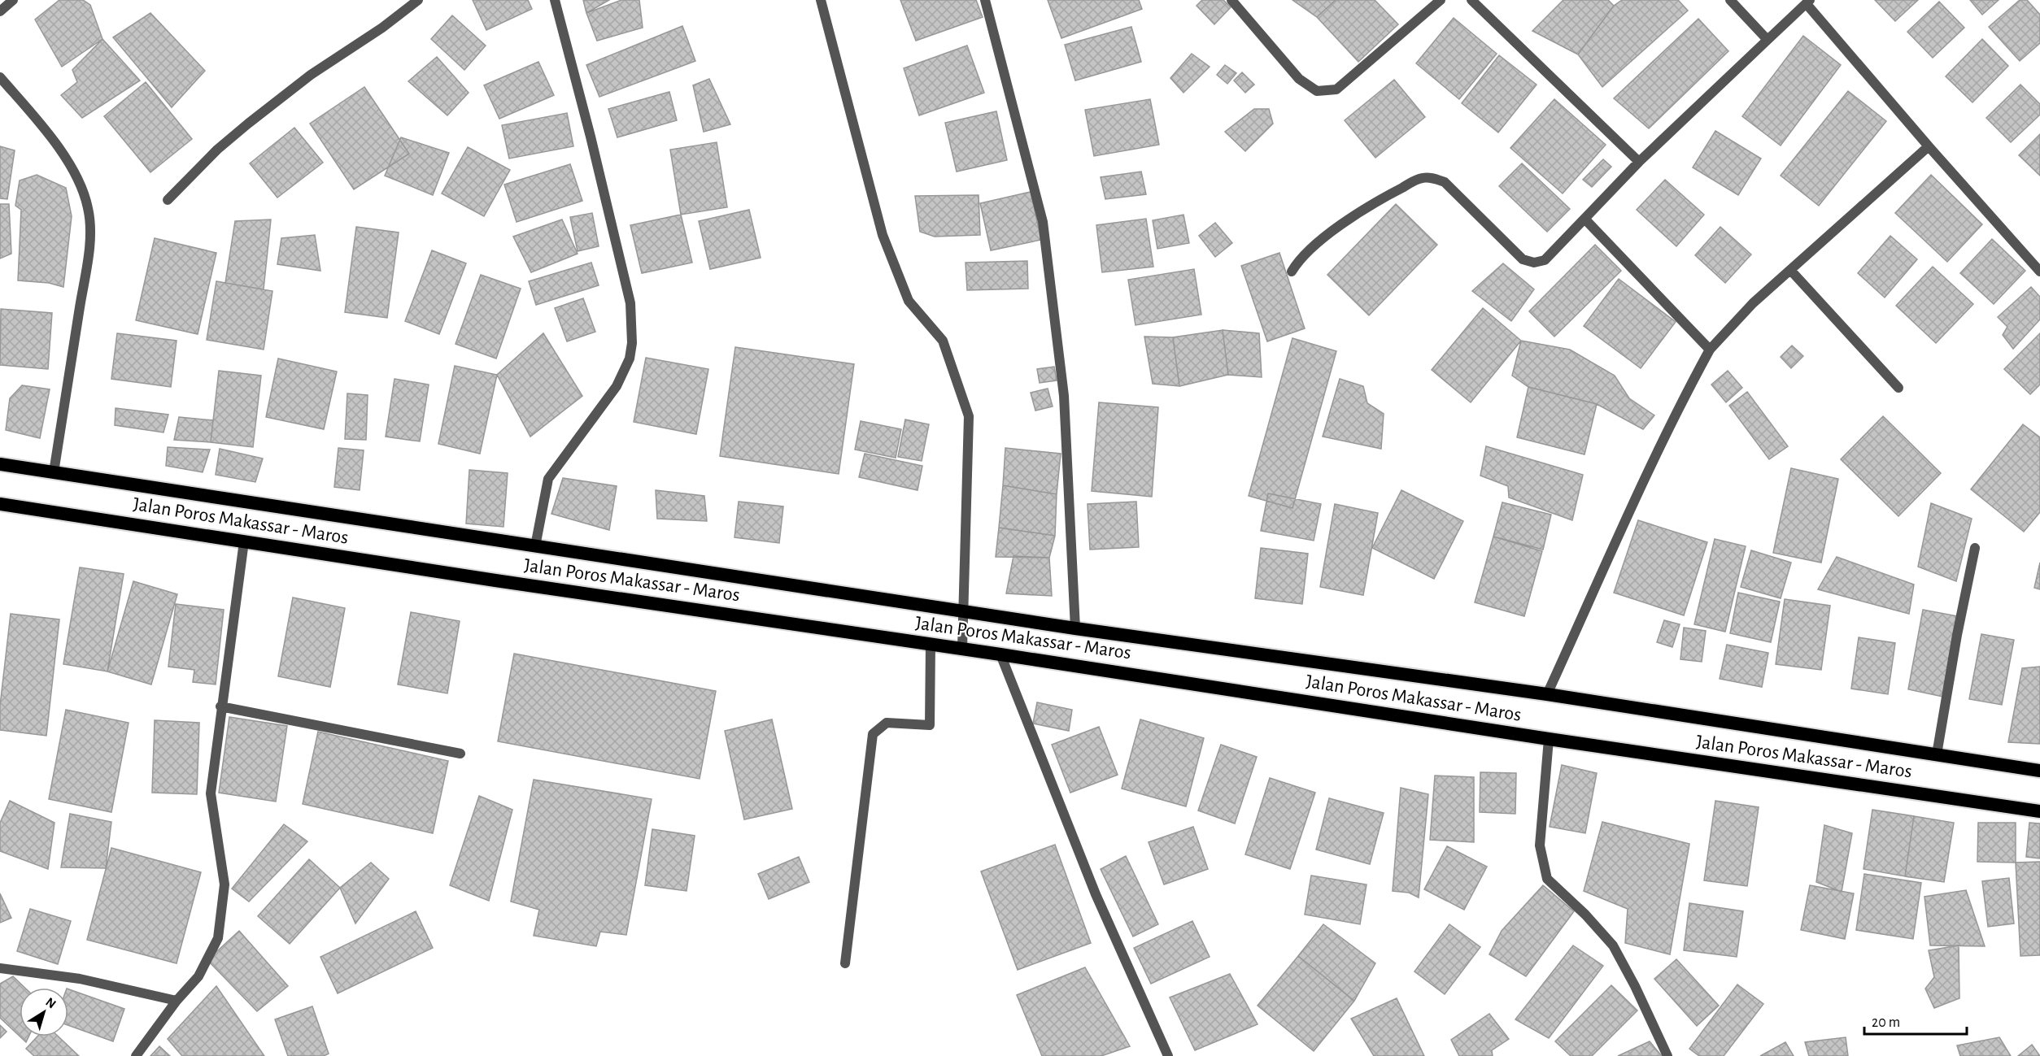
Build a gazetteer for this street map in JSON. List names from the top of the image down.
{
  "streets": {
    "highway": ["Jalan Poros Makassar - Maros"]
  },
  "scale_bar": "20 m",
  "north": "top right"
}
